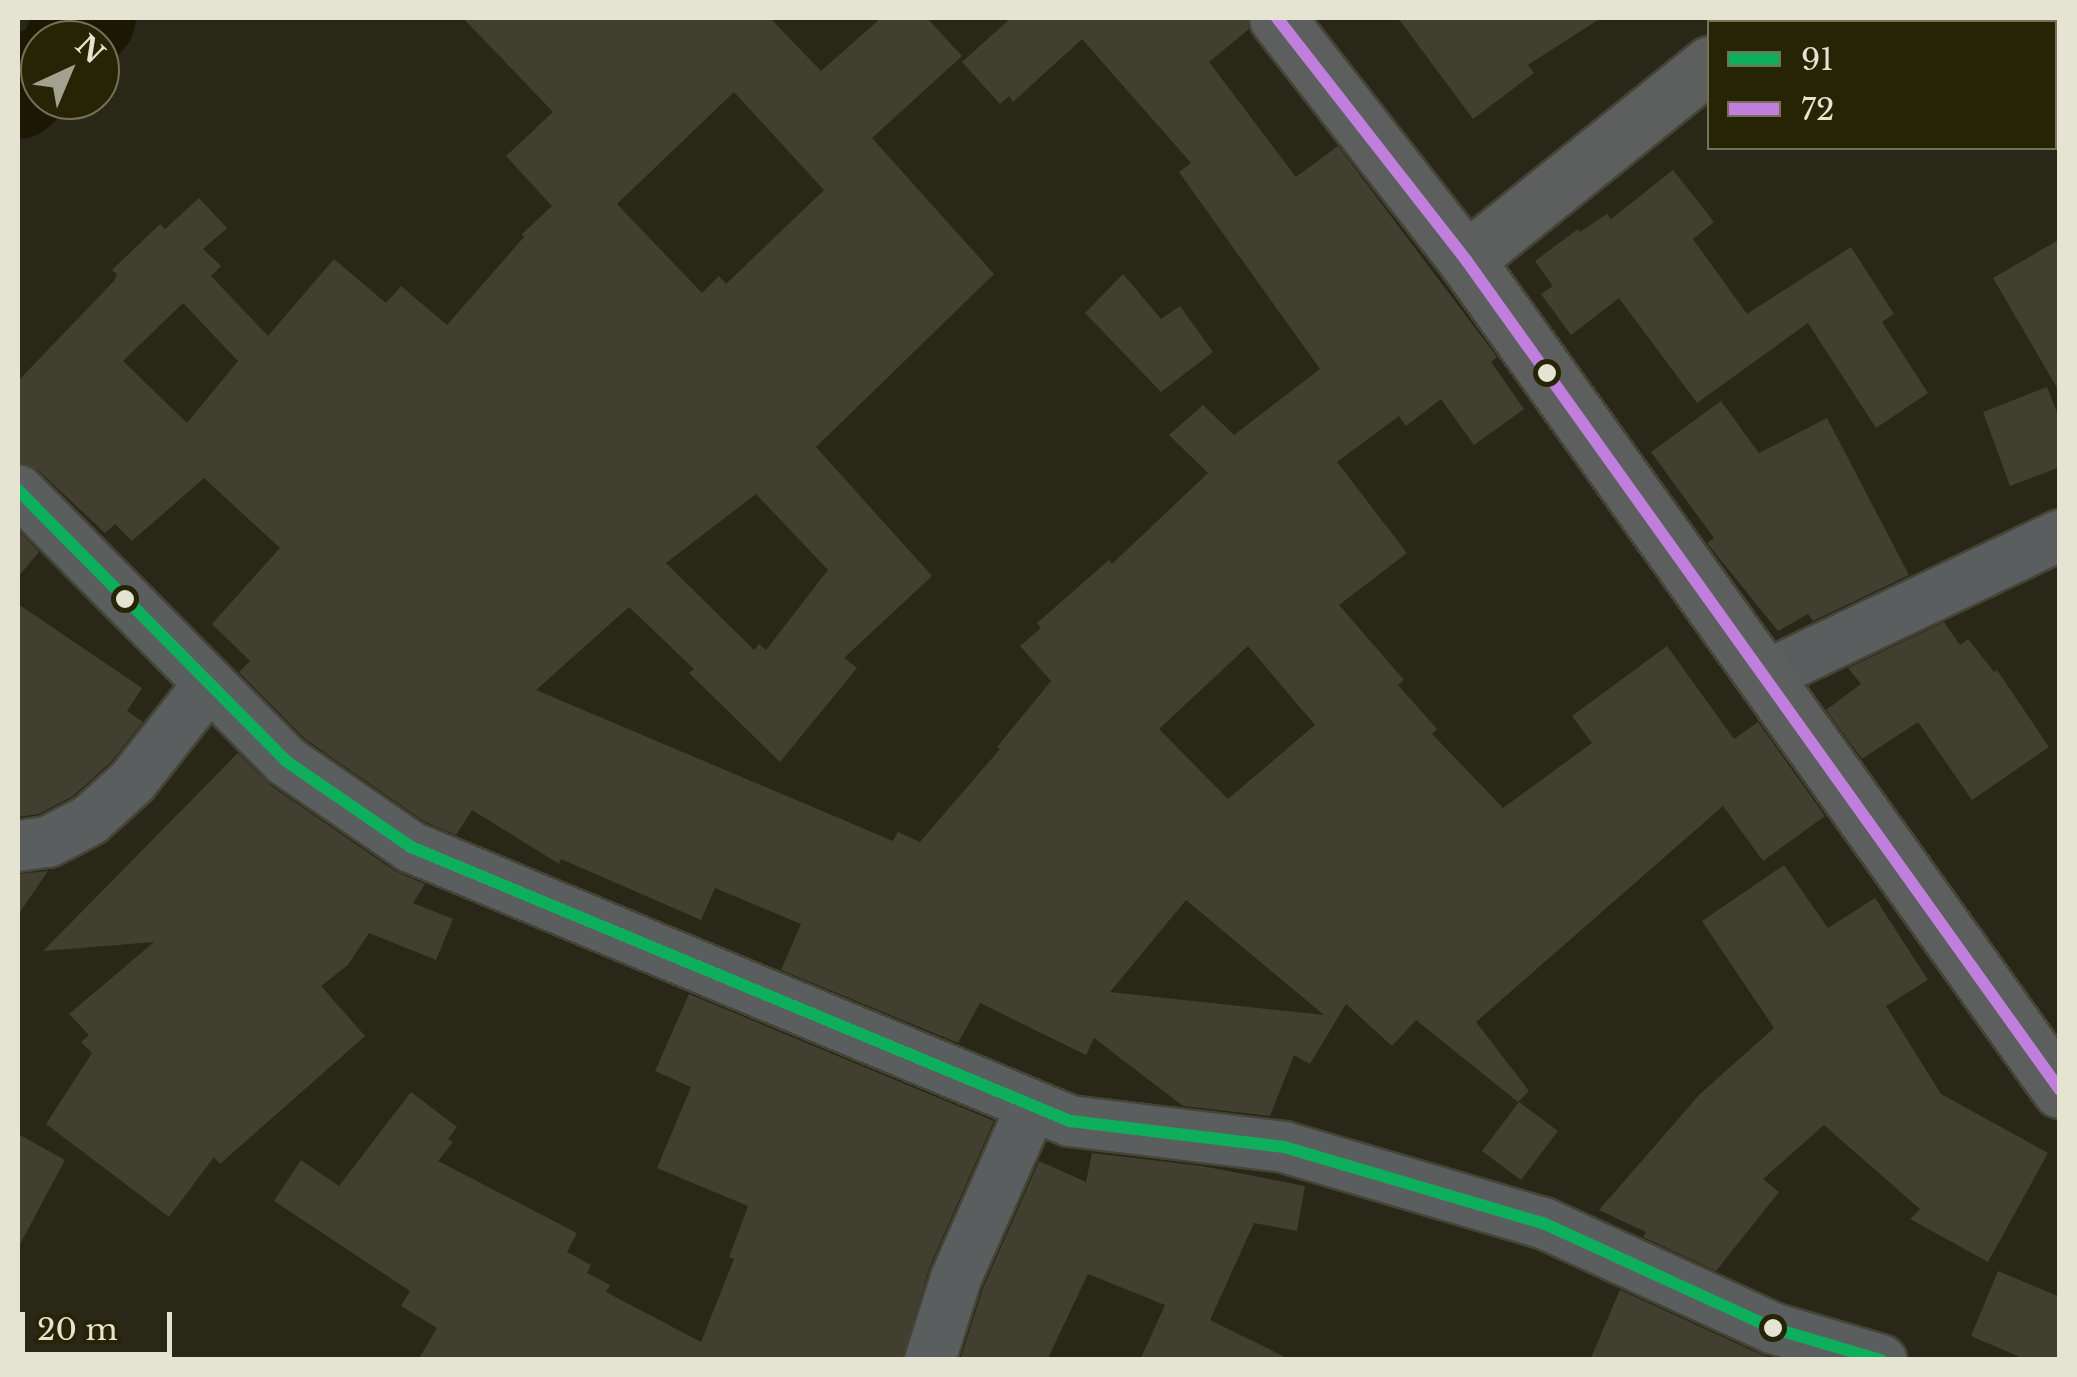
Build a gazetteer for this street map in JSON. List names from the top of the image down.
{
  "lines": ["transit line 72", "transit line 91"],
  "legend": ["91", "72"],
  "scale_bar": "20 m",
  "north": "top right"
}
